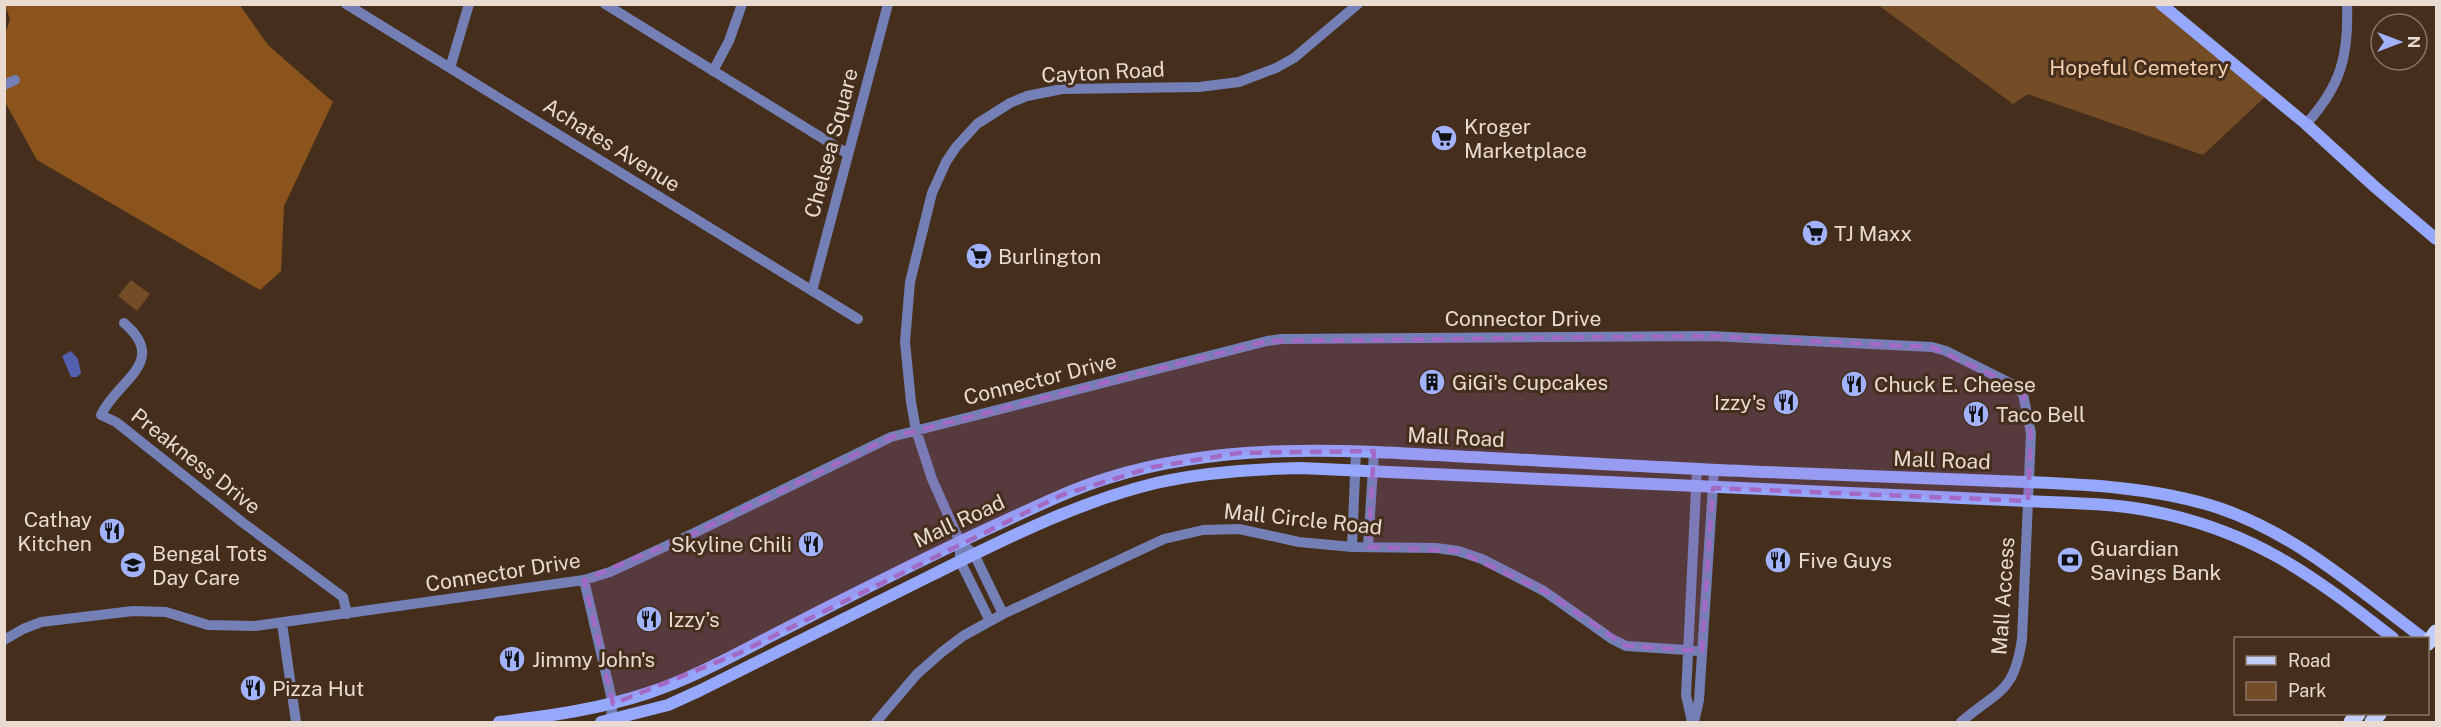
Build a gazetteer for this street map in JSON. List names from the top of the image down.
{
  "streets": {
    "main road": ["Mall Road"],
    "street": [
      "Cayton Road",
      "Chelsea Square",
      "Achates Avenue",
      "Connector Drive",
      "Preakness Drive",
      "Mall Circle Road",
      "Mall Access"
    ]
  },
  "crossings": [
    ["Cayton Road", "Connector Drive"],
    ["Cayton Road", "Mall Road"],
    ["Chelsea Square", "Achates Avenue"],
    ["Connector Drive", "Mall Road"],
    ["Connector Drive", "Preakness Drive"],
    ["Connector Drive", "Mall Access"],
    ["Mall Road", "Mall Access"]
  ],
  "parks": ["Hopeful Cemetery"],
  "places": {
    "supermarket": ["Kroger Marketplace", "TJ Maxx", "Burlington"],
    "building": ["GiGi's Cupcakes"],
    "restaurant": [
      "Chuck E. Cheese",
      "Izzy's",
      "Taco Bell",
      "Cathay Kitchen",
      "Skyline Chili",
      "Five Guys",
      "Izzy’s",
      "Jimmy John's",
      "Pizza Hut"
    ],
    "bank": ["Guardian Savings Bank"],
    "school or university": ["Bengal Tots Day Care"]
  },
  "legend": ["Road", "Park"],
  "north": "right"
}
